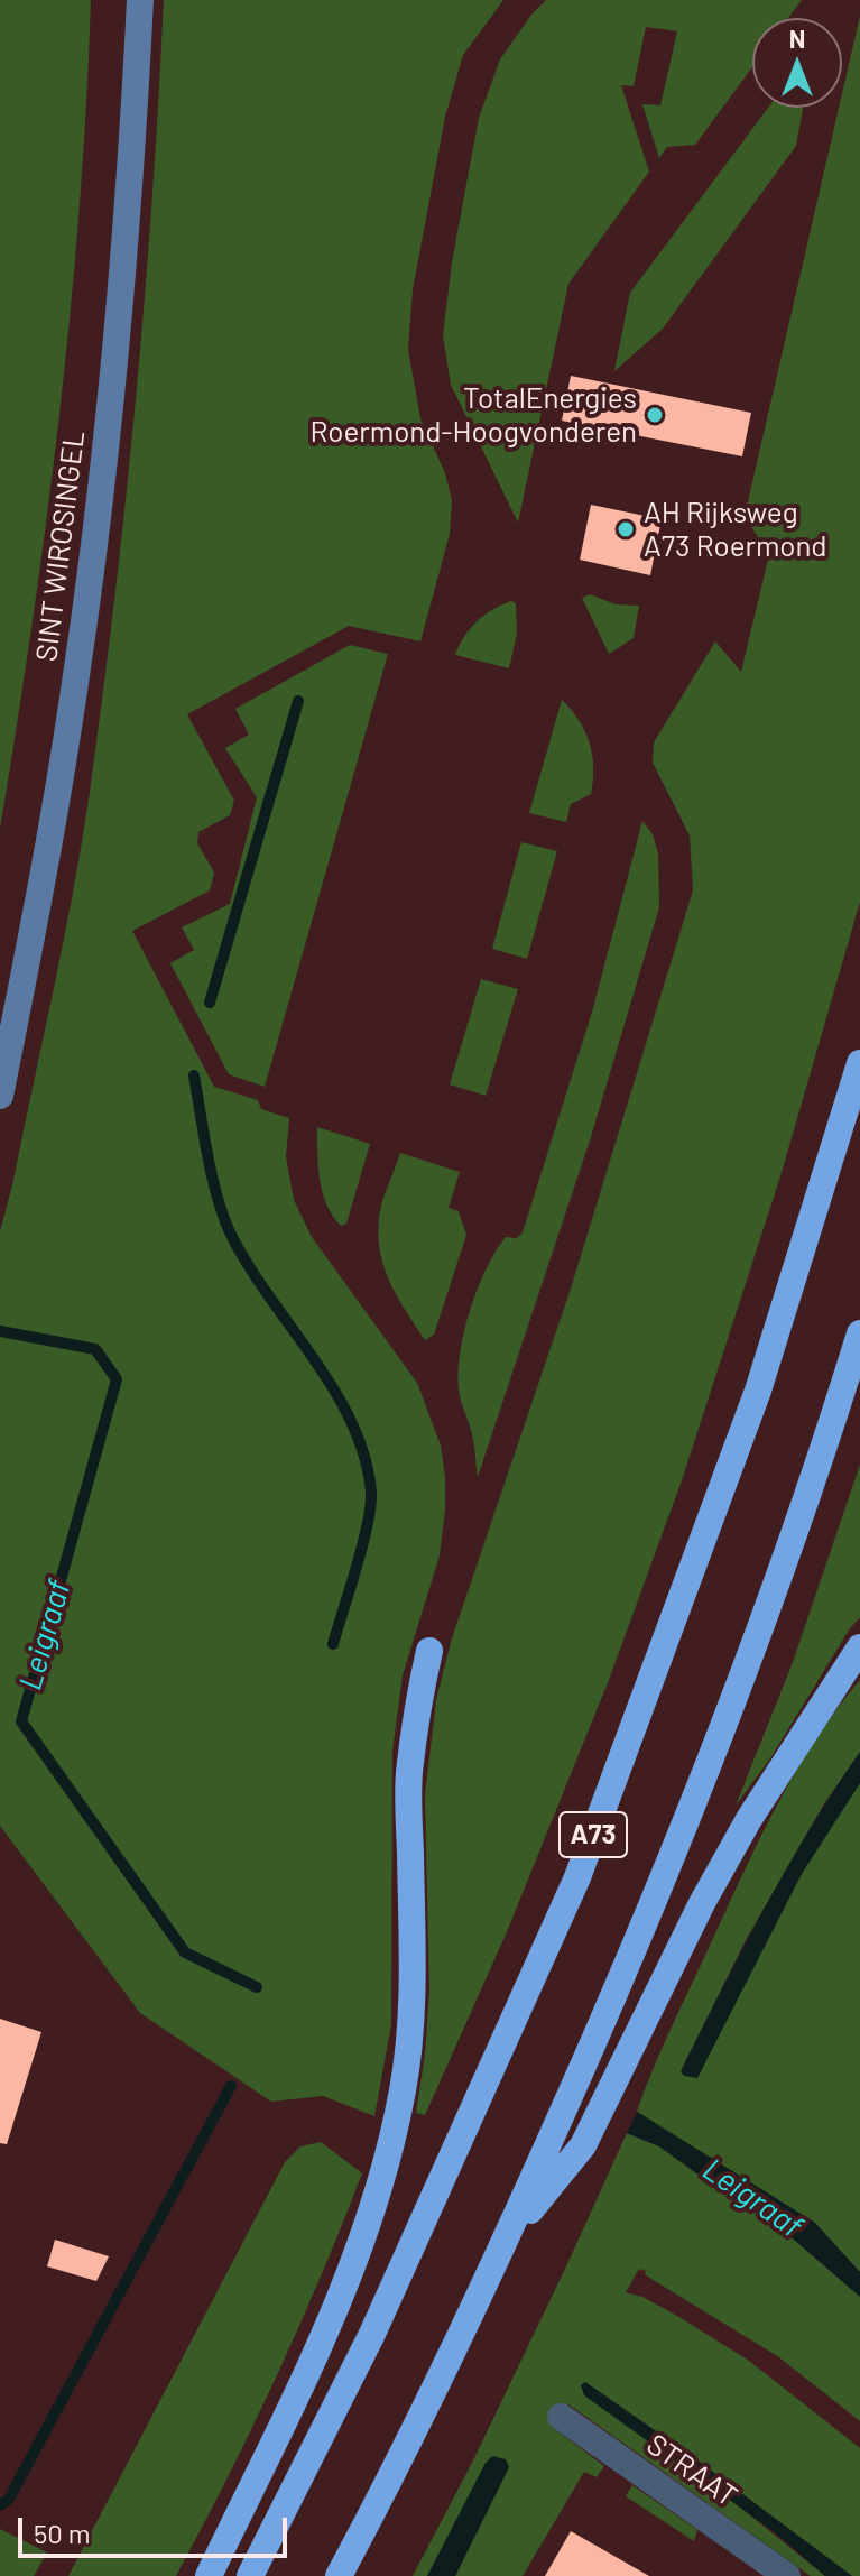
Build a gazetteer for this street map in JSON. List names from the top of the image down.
{
  "streets": {
    "highway": ["A73"],
    "main road": ["SINT WIROSINGEL"],
    "street": ["STRAAT"]
  },
  "water": ["Leigraaf"],
  "places": ["TotalEnergies Roermond-Hoogvonderen", "AH Rijksweg A73 Roermond"],
  "scale_bar": "50 m",
  "north": "top"
}
